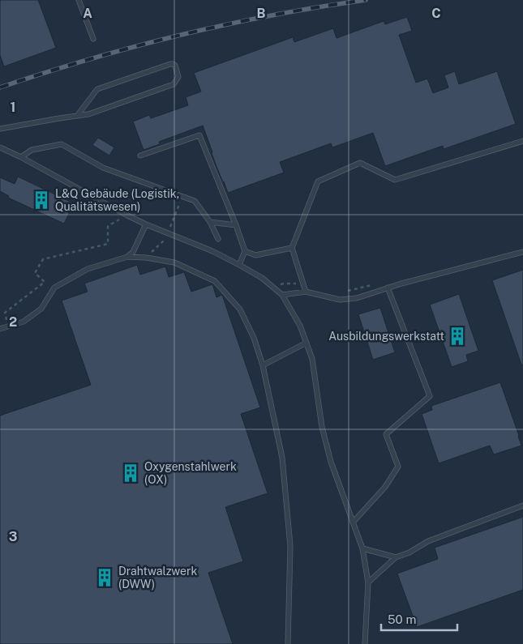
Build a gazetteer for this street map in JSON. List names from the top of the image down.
{
  "places": {
    "building": [
      "L&Q Gebäude (Logistik, Qualitätswesen)",
      "Ausbildungswerkstatt",
      "Oxygenstahlwerk (OX)",
      "Drahtwalzwerk (DWW)"
    ]
  },
  "scale_bar": "50 m",
  "grid": {
    "columns": ["A", "B", "C"],
    "rows": ["1", "2", "3"]
  }
}
